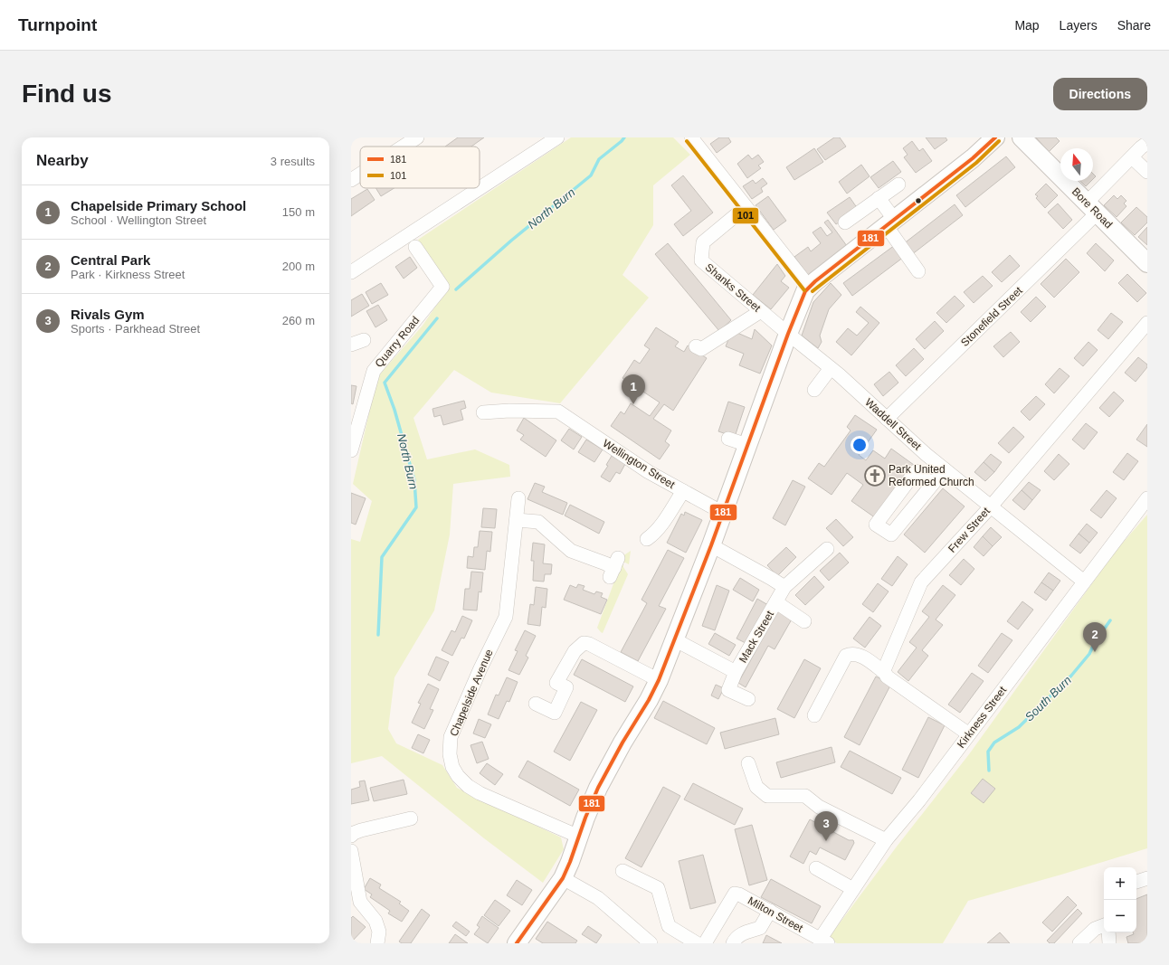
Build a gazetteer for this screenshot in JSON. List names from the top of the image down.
{
  "streets": {
    "main road": ["Bore Road"],
    "street": [
      "Shanks Street",
      "Stonefield Street",
      "Quarry Road",
      "Waddell Street",
      "Wellington Street",
      "Frew Street",
      "Mack Street",
      "Chapelside Avenue",
      "Kirkness Street",
      "Milton Street"
    ]
  },
  "crossings": [
    ["Bore Road", "Stonefield Street"],
    ["Shanks Street", "Waddell Street"],
    ["Stonefield Street", "Waddell Street"],
    ["Waddell Street", "Frew Street"],
    ["Waddell Street", "Kirkness Street"],
    ["Kirkness Street", "Milton Street"]
  ],
  "water": ["North Burn", "South Burn"],
  "places": {
    "church": ["Park United Reformed Church"]
  },
  "lines": ["transit line 181", "transit line 101"],
  "legend": ["181", "101"],
  "north": "top",
  "page": {
    "header": "Turnpoint",
    "nav": ["Map", "Layers", "Share"],
    "buttons": "Directions",
    "title": "Find us",
    "heading": ["Nearby", "3 results"],
    "list": [
      {
        "mark": "1",
        "name": "Chapelside Primary School",
        "note": "School · Wellington Street",
        "value": "150 m"
      },
      {
        "mark": "2",
        "name": "Central Park",
        "note": "Park · Kirkness Street",
        "value": "200 m"
      },
      {
        "mark": "3",
        "name": "Rivals Gym",
        "note": "Sports · Parkhead Street",
        "value": "260 m"
      }
    ],
    "pins": ["1", "2", "3"],
    "map_buttons": ["+", "−"]
  }
}
